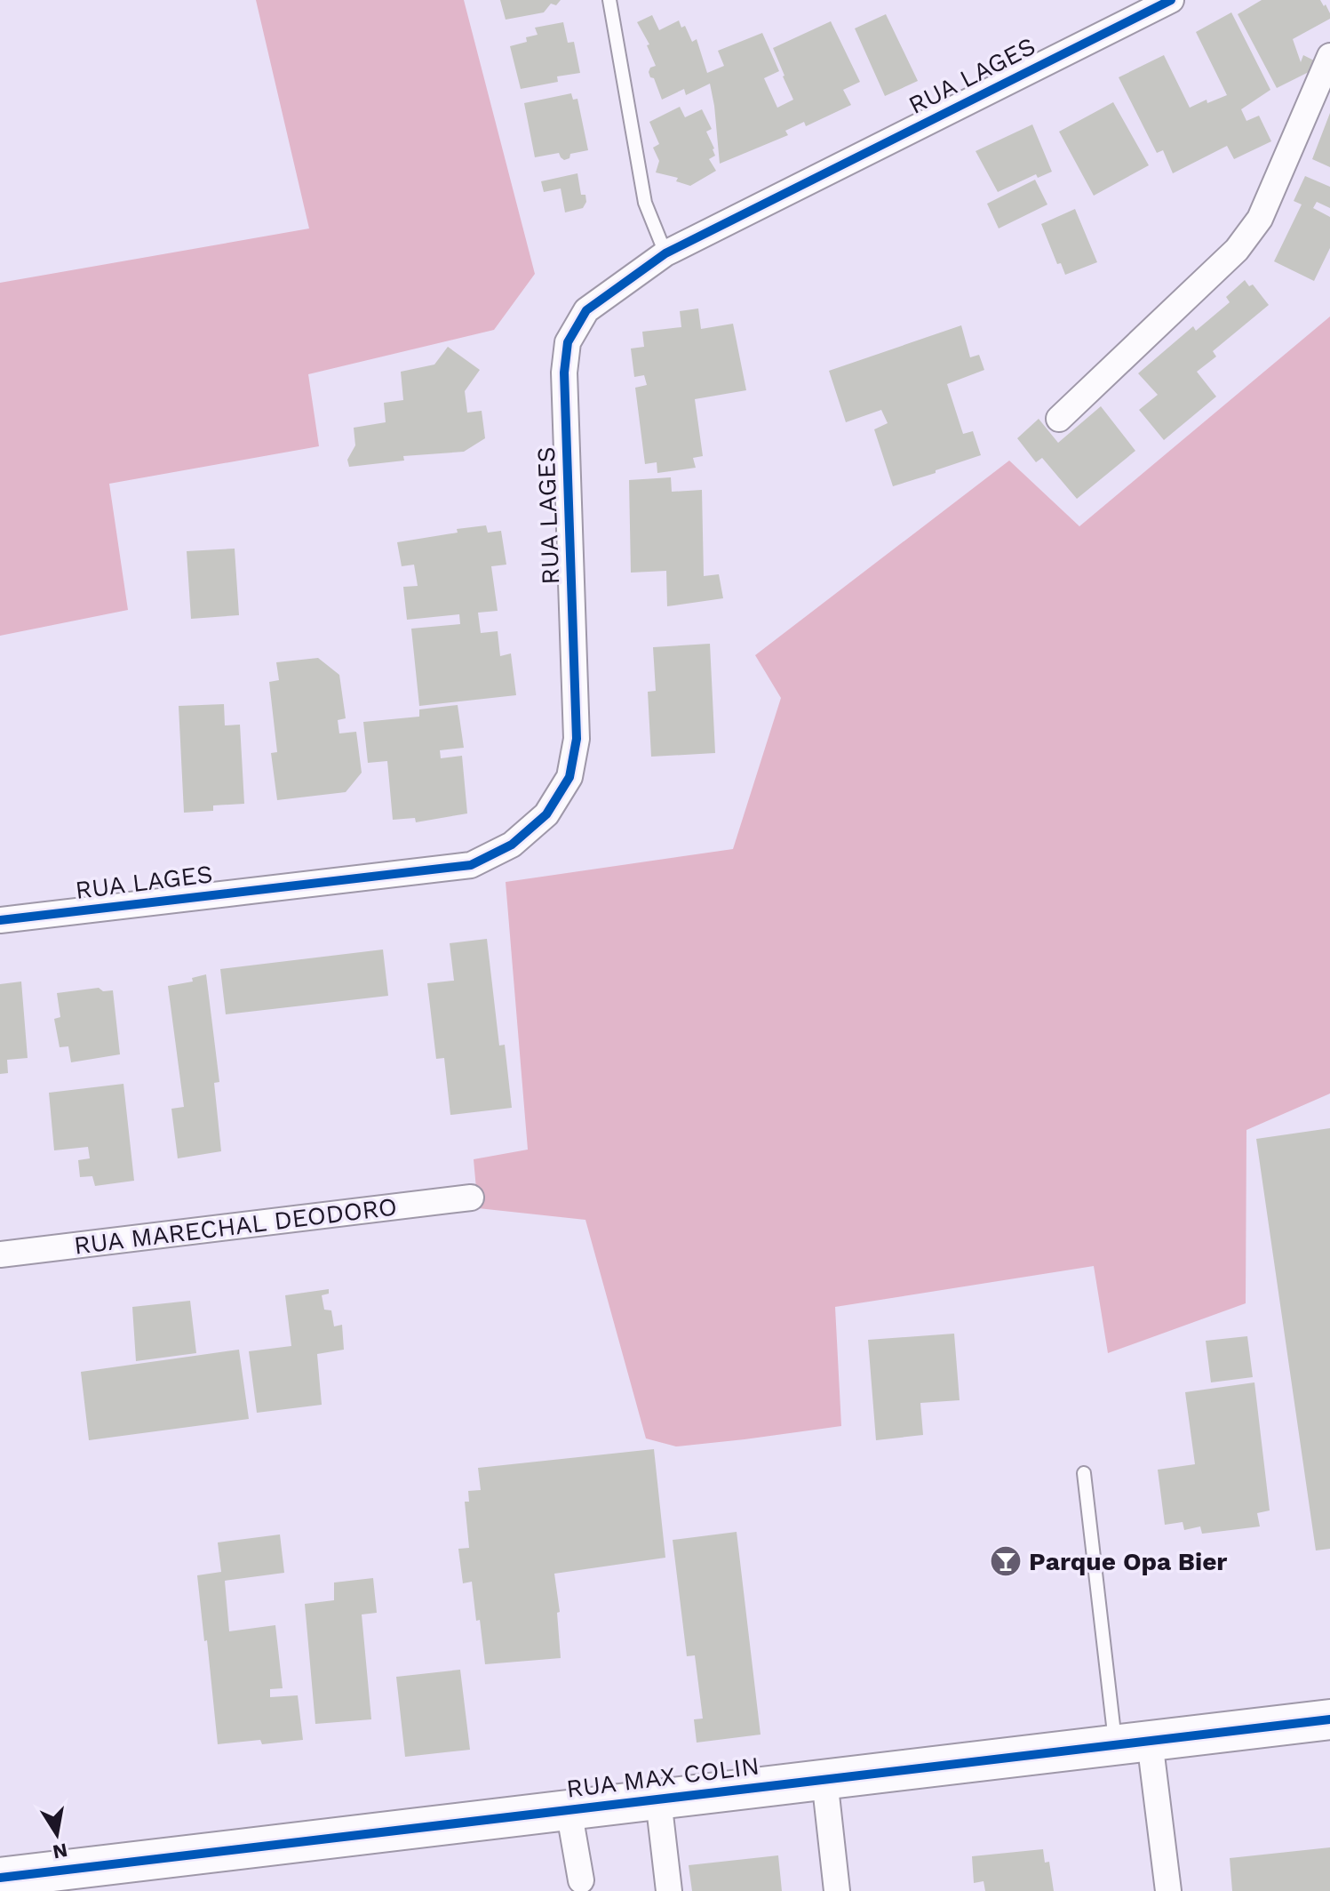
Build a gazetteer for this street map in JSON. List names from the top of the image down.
{
  "streets": {
    "main road": ["RUA MAX COLIN"],
    "street": ["RUA LAGES", "RUA MARECHAL DEODORO"]
  },
  "places": {
    "bar": ["Parque Opa Bier"]
  },
  "north": "bottom"
}
